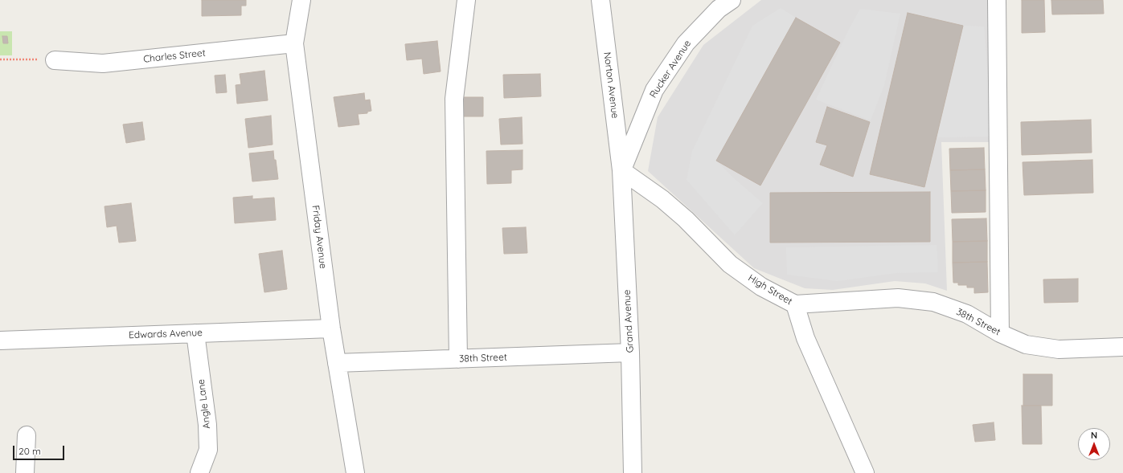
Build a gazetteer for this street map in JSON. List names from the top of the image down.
{
  "streets": {
    "street": [
      "Charles Street",
      "Rucker Avenue",
      "Norton Avenue",
      "Friday Avenue",
      "High Street",
      "Grand Avenue",
      "38th Street",
      "Edwards Avenue",
      "Angle Lane"
    ]
  },
  "crossings": [
    ["Charles Street", "Friday Avenue"],
    ["Rucker Avenue", "Norton Avenue"],
    ["Rucker Avenue", "High Street"],
    ["Rucker Avenue", "Grand Avenue"],
    ["Norton Avenue", "High Street"],
    ["Norton Avenue", "Grand Avenue"],
    ["Friday Avenue", "38th Street"],
    ["Friday Avenue", "Edwards Avenue"],
    ["High Street", "Grand Avenue"],
    ["High Street", "38th Street"],
    ["Grand Avenue", "38th Street"],
    ["Edwards Avenue", "Angle Lane"]
  ],
  "scale_bar": "20 m",
  "north": "top"
}
